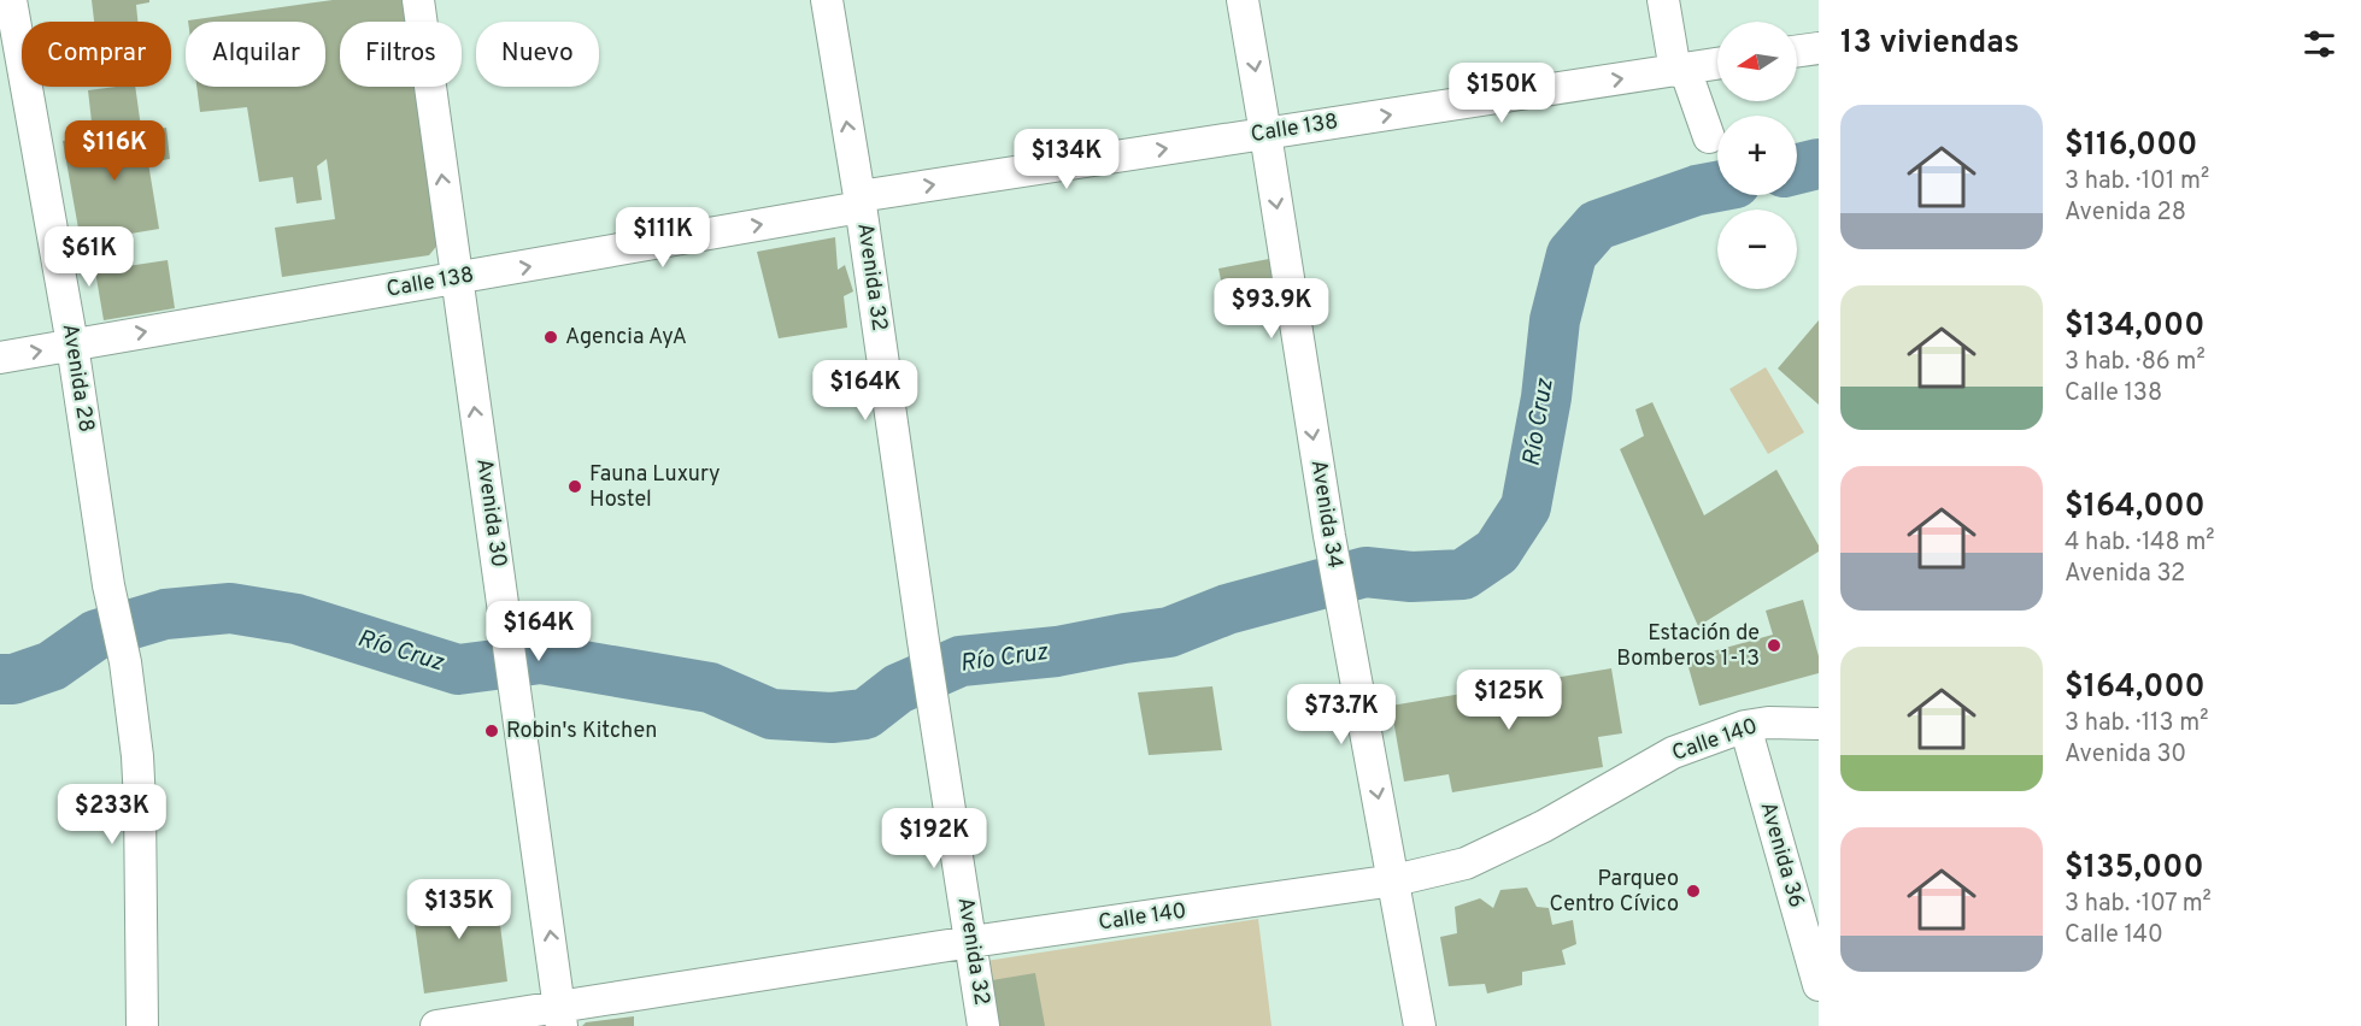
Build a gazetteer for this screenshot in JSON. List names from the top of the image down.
{
  "streets": {
    "street": [
      "Calle 138",
      "Avenida 32",
      "Avenida 28",
      "Avenida 30",
      "Avenida 34",
      "Calle 140",
      "Avenida 36"
    ]
  },
  "crossings": [
    ["Calle 138", "Avenida 32"],
    ["Calle 138", "Avenida 28"],
    ["Calle 138", "Avenida 30"],
    ["Calle 138", "Avenida 34"],
    ["Avenida 32", "Calle 140"],
    ["Avenida 30", "Calle 140"],
    ["Avenida 34", "Calle 140"],
    ["Calle 140", "Avenida 36"]
  ],
  "one_way": ["Calle 138", "Avenida 30", "Avenida 34"],
  "water": ["Río Cruz"],
  "places": [
    "Agencia AyA",
    "Fauna Luxury Hostel",
    "Estación de Bomberos 1-13",
    "Robin's Kitchen",
    "Parqueo Centro Cívico"
  ],
  "north": "left",
  "page": {
    "heading": "13 viviendas",
    "map_buttons": ["+", "−"],
    "chip": [
      "Comprar",
      "Alquilar",
      "Filtros",
      "Nuevo"
    ],
    "price": [
      "$150K",
      "$116K",
      "$134K",
      "$111K",
      "$61K",
      "$93.9K",
      "$164K",
      "$164K",
      "$125K",
      "$73.7K",
      "$233K",
      "$192K",
      "$135K"
    ],
    "list": [
      {
        "name": "$116,000",
        "note": "3 hab. · 101 m² · Avenida 28"
      },
      {
        "name": "$134,000",
        "note": "3 hab. · 86 m² · Calle 138"
      },
      {
        "name": "$164,000",
        "note": "4 hab. · 148 m² · Avenida 32"
      },
      {
        "name": "$164,000",
        "note": "3 hab. · 113 m² · Avenida 30"
      },
      {
        "name": "$135,000",
        "note": "3 hab. · 107 m² · Calle 140"
      }
    ]
  }
}
